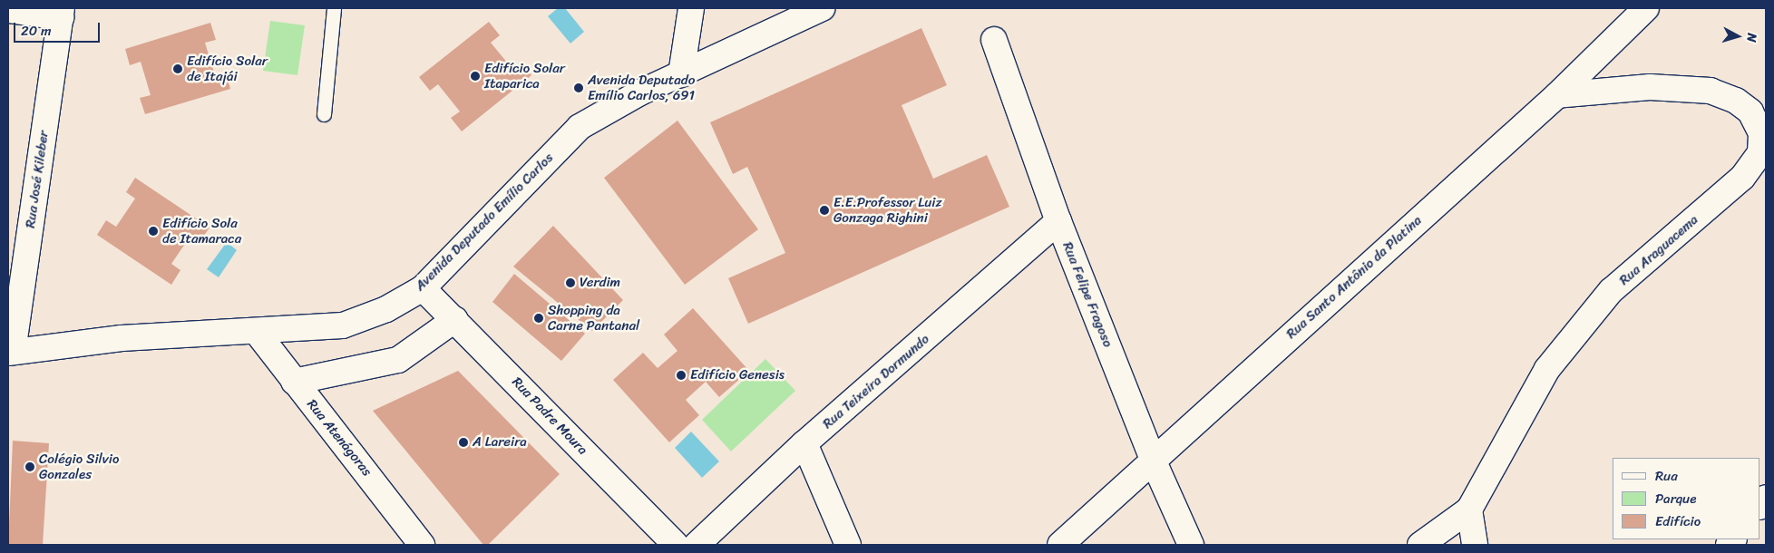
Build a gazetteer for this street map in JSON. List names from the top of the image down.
{
  "streets": {
    "street": [
      "Rua José Kileber",
      "Avenida Deputado Emílio Carlos",
      "Rua Araguacema",
      "Rua Santo Antônio da Platina",
      "Rua Felipe Fragoso",
      "Rua Teixeira Dormundo",
      "Rua Padre Moura",
      "Rua Atenágoras"
    ]
  },
  "crossings": [
    ["Rua José Kileber", "Avenida Deputado Emílio Carlos"],
    ["Avenida Deputado Emílio Carlos", "Rua Padre Moura"],
    ["Avenida Deputado Emílio Carlos", "Rua Atenágoras"],
    ["Rua Araguacema", "Rua Santo Antônio da Platina"],
    ["Rua Santo Antônio da Platina", "Rua Felipe Fragoso"],
    ["Rua Felipe Fragoso", "Rua Teixeira Dormundo"]
  ],
  "places": [
    "Edifício Solar de Itajái",
    "Edifício Solar Itaparica",
    "Avenida Deputado Emílio Carlos, 691",
    "E.E.Professor Luiz Gonzaga Righini",
    "Edifício Sola de Itamaraca",
    "Verdim",
    "Shopping da Carne Pantanal",
    "Edifício Genesis",
    "A Lareira",
    "Colégio Silvio Gonzales"
  ],
  "legend": ["Rua", "Parque", "Edifício"],
  "scale_bar": "20 m",
  "north": "right"
}
